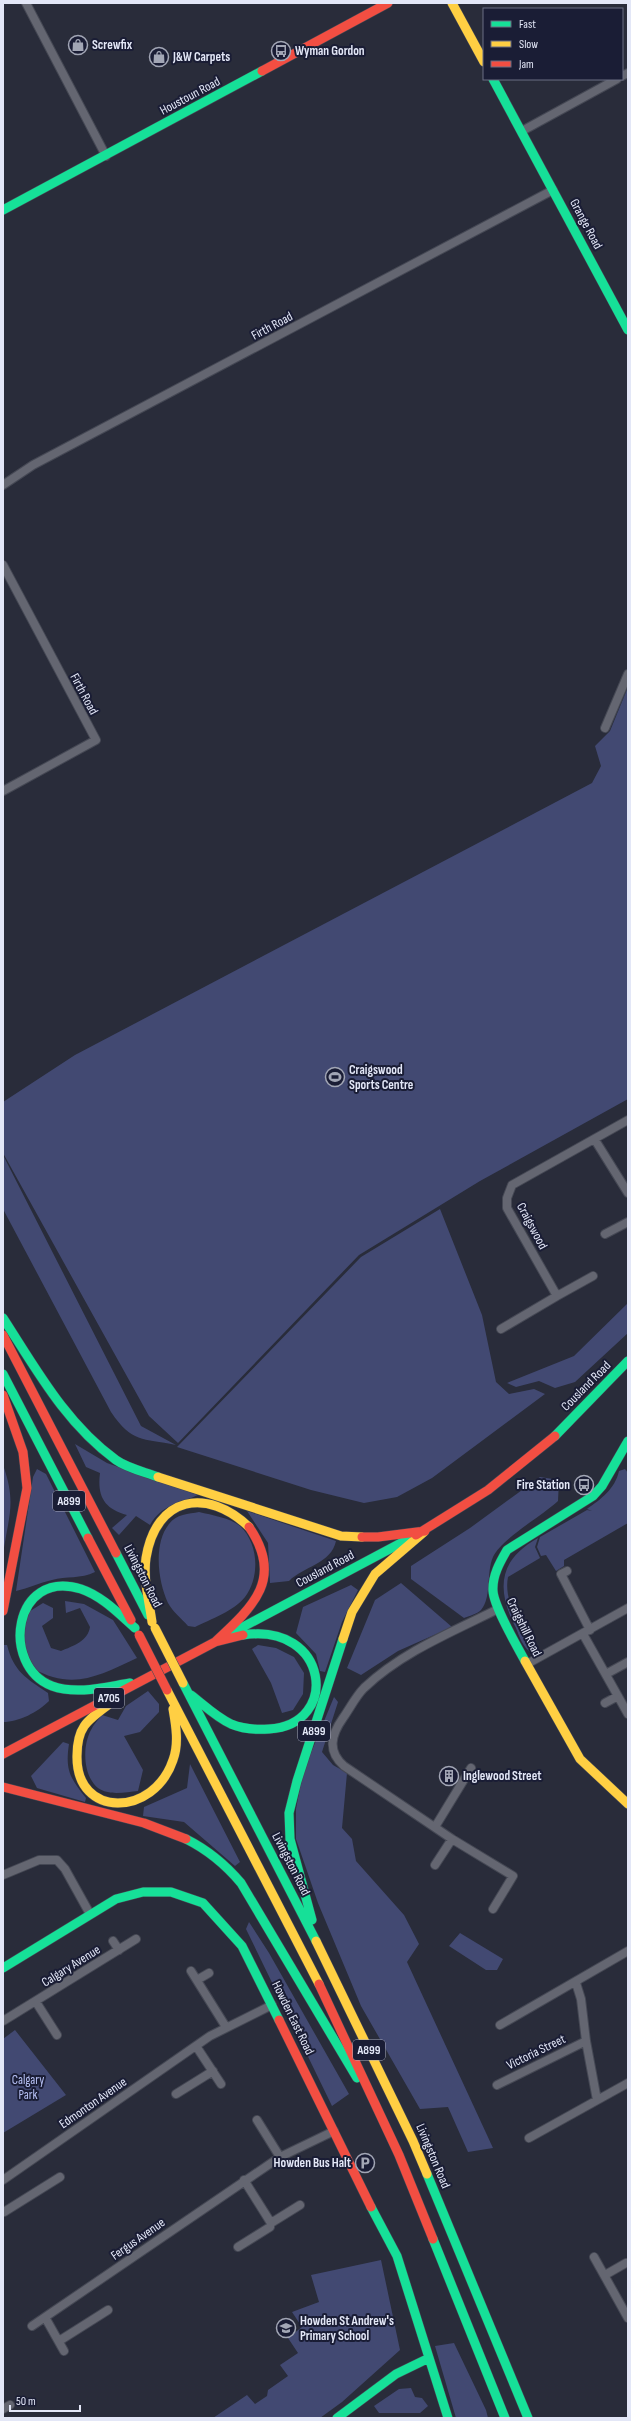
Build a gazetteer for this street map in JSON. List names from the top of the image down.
{
  "streets": {
    "main road": [
      "Houstoun Road",
      "Grange Road",
      "Cousland Road",
      "A899",
      "Livingston Road",
      "Craigshill Road",
      "A705",
      "Howden East Road"
    ],
    "street": [
      "Firth Road",
      "Craigswood",
      "Calgary Avenue",
      "Victoria Street",
      "Edmonton Avenue",
      "Fergus Avenue"
    ]
  },
  "crossings": [
    ["Grange Road", "Firth Road"],
    ["Cousland Road", "A899"],
    ["A899", "Livingston Road"],
    ["Howden East Road", "Edmonton Avenue"],
    ["Howden East Road", "Fergus Avenue"]
  ],
  "parks": ["Calgary Park"],
  "places": {
    "shop": ["Screwfix", "J&W Carpets"],
    "bus stop": ["Wyman Gordon", "Fire Station"],
    "sports": ["Craigswood Sports Centre"],
    "building": ["Inglewood Street"],
    "parking": ["Howden Bus Halt"],
    "school or university": ["Howden St Andrew's Primary School"]
  },
  "legend": ["Fast", "Slow", "Jam"],
  "scale_bar": "50 m"
}
